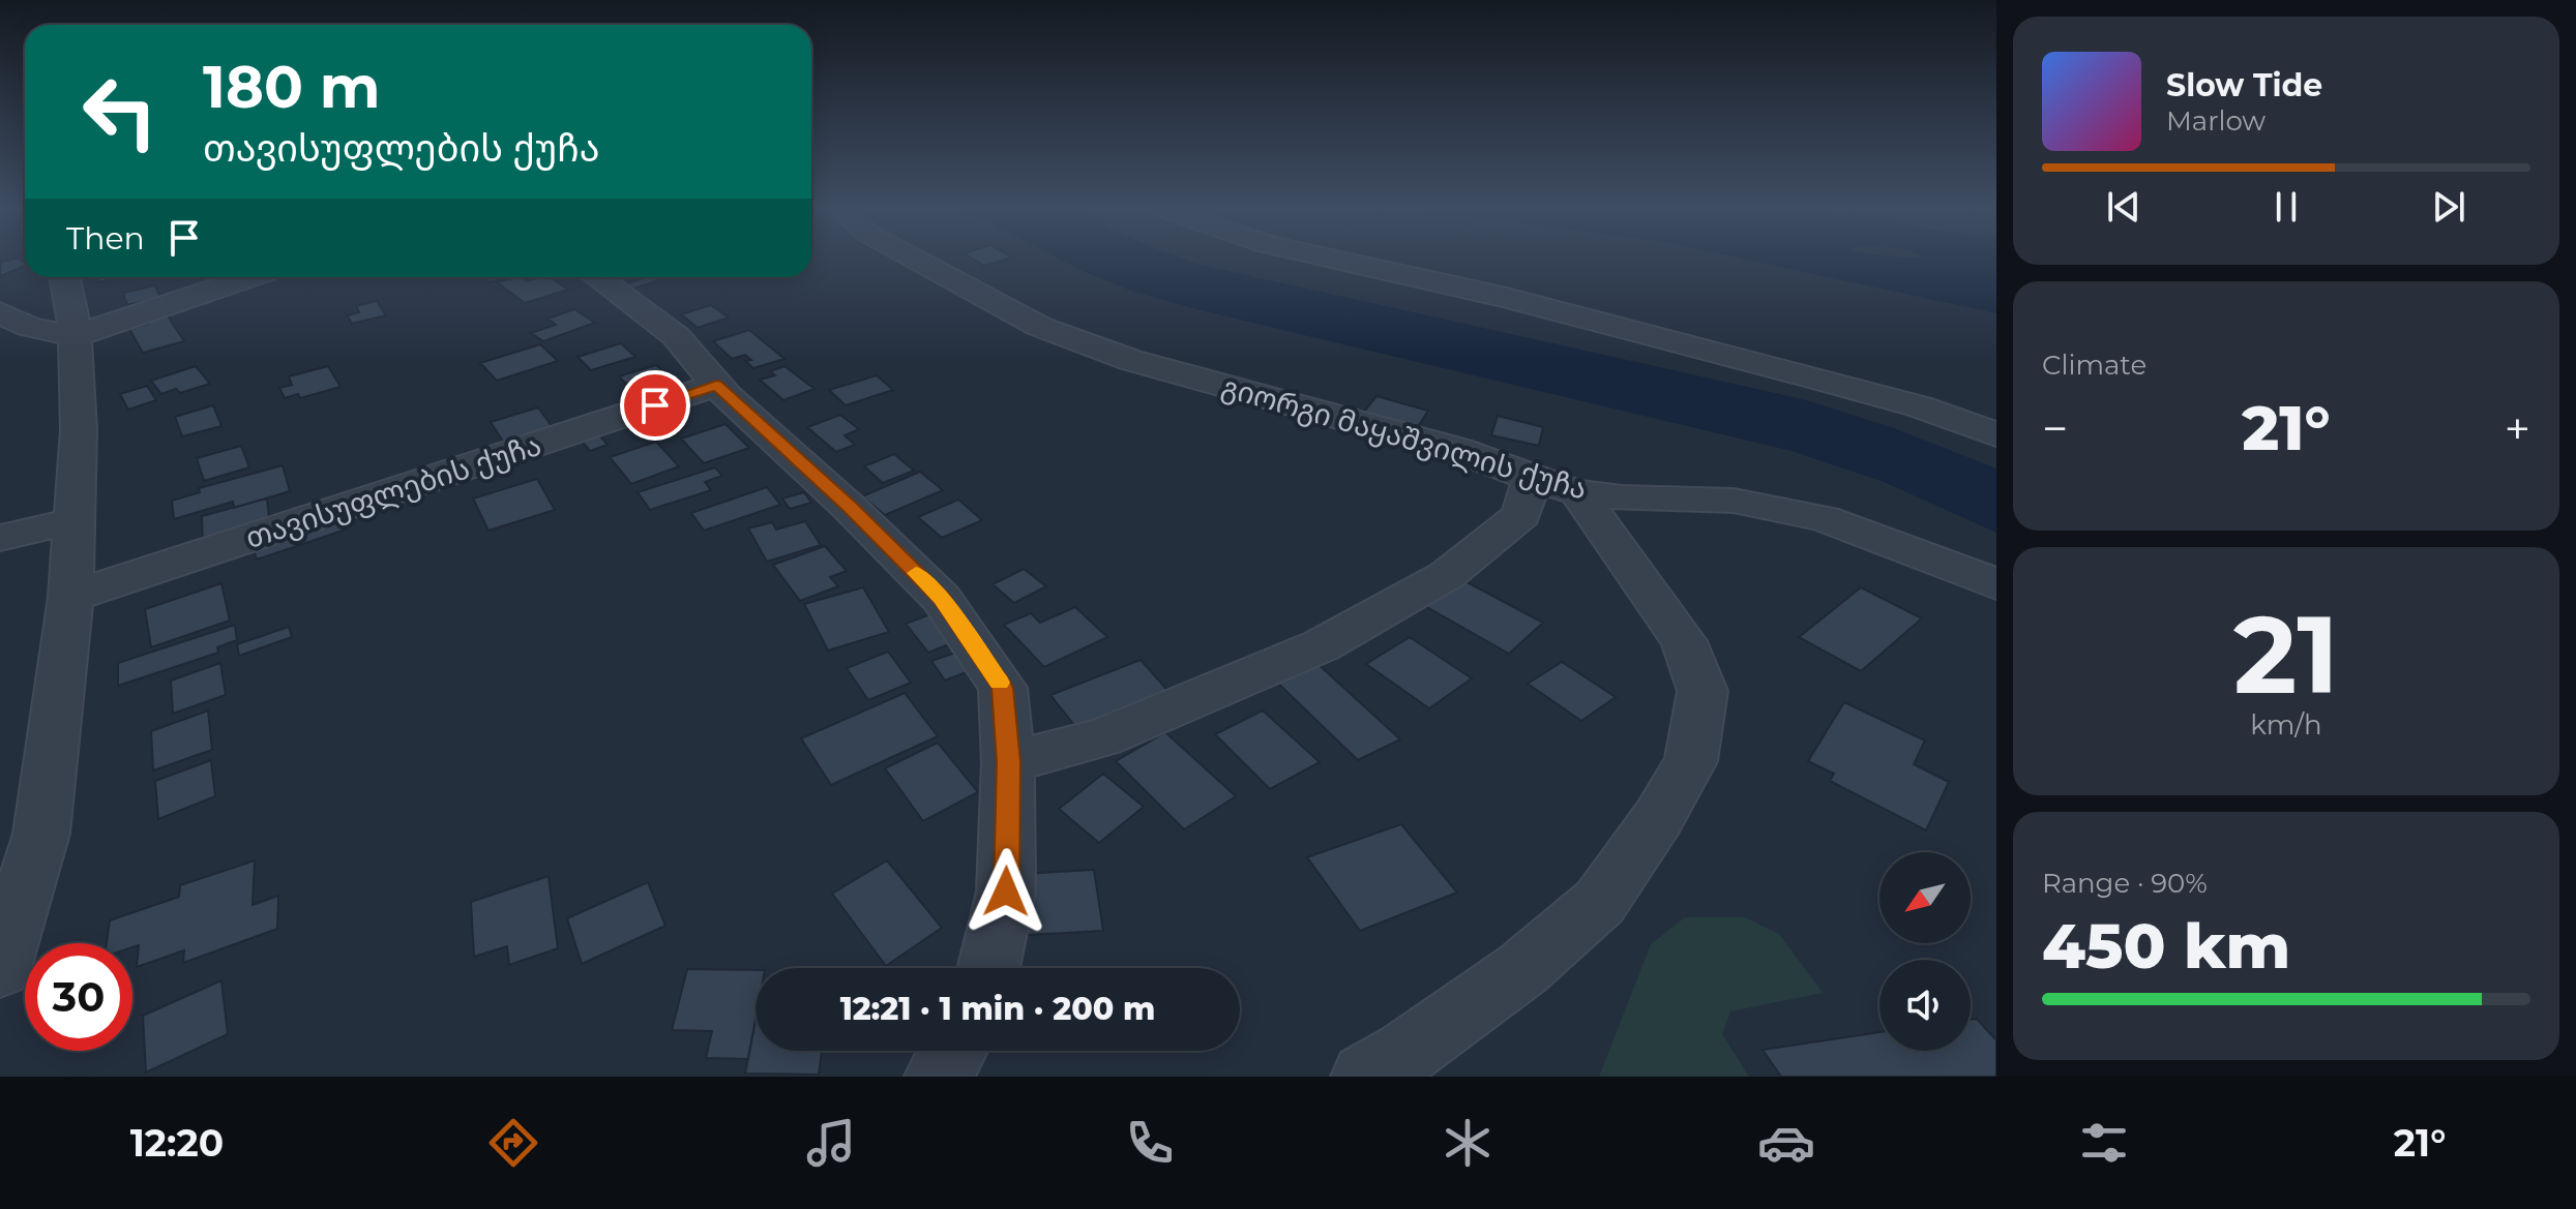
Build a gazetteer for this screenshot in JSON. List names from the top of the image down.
{
  "streets": {
    "street": ["გიორგი მაყაშვილის ქუჩა", "თავისუფლების ქუჩა"]
  },
  "north": "bottom left",
  "page": {
    "turn": ["180 m", "თავისუფლების ქუჩა"],
    "song": ["Slow Tide", "Marlow"],
    "then": "Then",
    "tile": [
      "Climate",
      ["21", "km/h"],
      ["Range · 90%", "450 km"]
    ],
    "heat": ["−", "21°", "+"],
    "limit": "30",
    "trip": "12:21 · 1 min · 200 m",
    "tabs": ["12:20", "21°"]
  }
}
